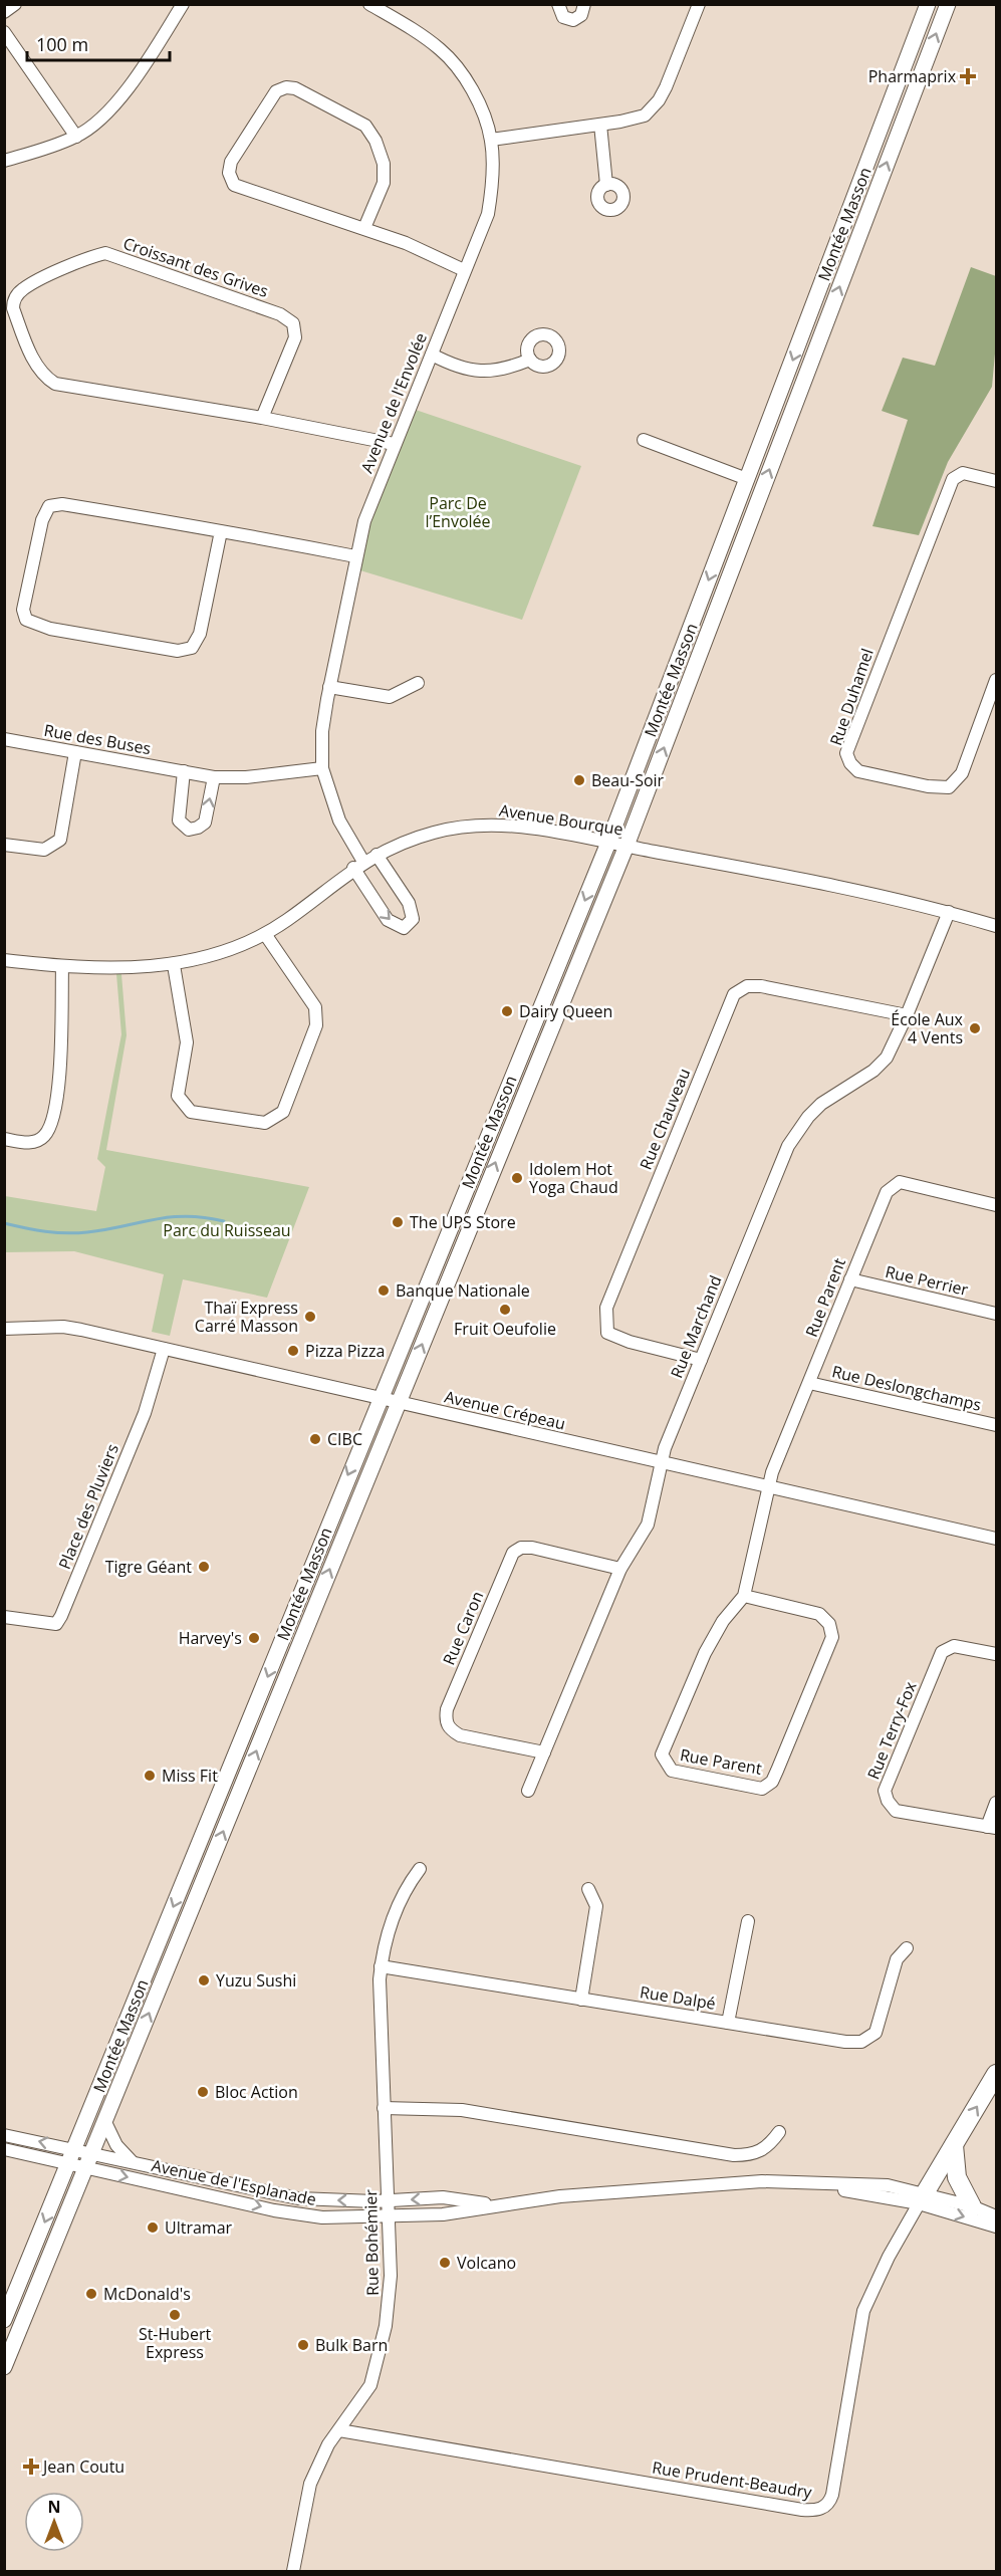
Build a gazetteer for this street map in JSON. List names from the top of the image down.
{
  "streets": {
    "main road": ["Montée Masson"],
    "street": [
      "Croissant des Grives",
      "Avenue de l'Envolée",
      "Rue Duhamel",
      "Rue des Buses",
      "Avenue Bourque",
      "Rue Chauveau",
      "Rue Perrier",
      "Rue Parent",
      "Rue Marchand",
      "Rue Deslongchamps",
      "Avenue Crépeau",
      "Place des Pluviers",
      "Rue Caron",
      "Rue Terry-Fox",
      "Rue Dalpé",
      "Avenue de l'Esplanade",
      "Rue Bohémier",
      "Rue Prudent-Beaudry"
    ]
  },
  "crossings": [
    ["Montée Masson", "Avenue Bourque"],
    ["Montée Masson", "Avenue Crépeau"],
    ["Montée Masson", "Avenue de l'Esplanade"],
    ["Croissant des Grives", "Avenue de l'Envolée"],
    ["Avenue de l'Envolée", "Rue des Buses"],
    ["Avenue de l'Envolée", "Avenue Bourque"],
    ["Avenue Bourque", "Rue Marchand"],
    ["Rue Chauveau", "Rue Marchand"],
    ["Rue Perrier", "Rue Parent"],
    ["Rue Parent", "Rue Deslongchamps"],
    ["Rue Parent", "Avenue Crépeau"],
    ["Rue Marchand", "Avenue Crépeau"],
    ["Rue Marchand", "Rue Caron"],
    ["Avenue Crépeau", "Place des Pluviers"],
    ["Rue Dalpé", "Rue Bohémier"],
    ["Avenue de l'Esplanade", "Rue Bohémier"],
    ["Avenue de l'Esplanade", "Rue Prudent-Beaudry"],
    ["Rue Bohémier", "Rue Prudent-Beaudry"]
  ],
  "parks": ["Parc De l’Envolée", "Parc du Ruisseau"],
  "places": {
    "health": ["Pharmaprix", "Jean Coutu"],
    "other": [
      "Beau-Soir",
      "Dairy Queen",
      "École Aux 4 Vents",
      "Idolem Hot Yoga Chaud",
      "The UPS Store",
      "Banque Nationale",
      "Fruit Oeufolie",
      "Thaï Express Carré Masson",
      "Pizza Pizza",
      "CIBC",
      "Tigre Géant",
      "Harvey's",
      "Miss Fit",
      "Yuzu Sushi",
      "Bloc Action",
      "Ultramar",
      "Volcano",
      "McDonald's",
      "St-Hubert Express",
      "Bulk Barn"
    ]
  },
  "scale_bar": "100 m",
  "north": "top"
}
